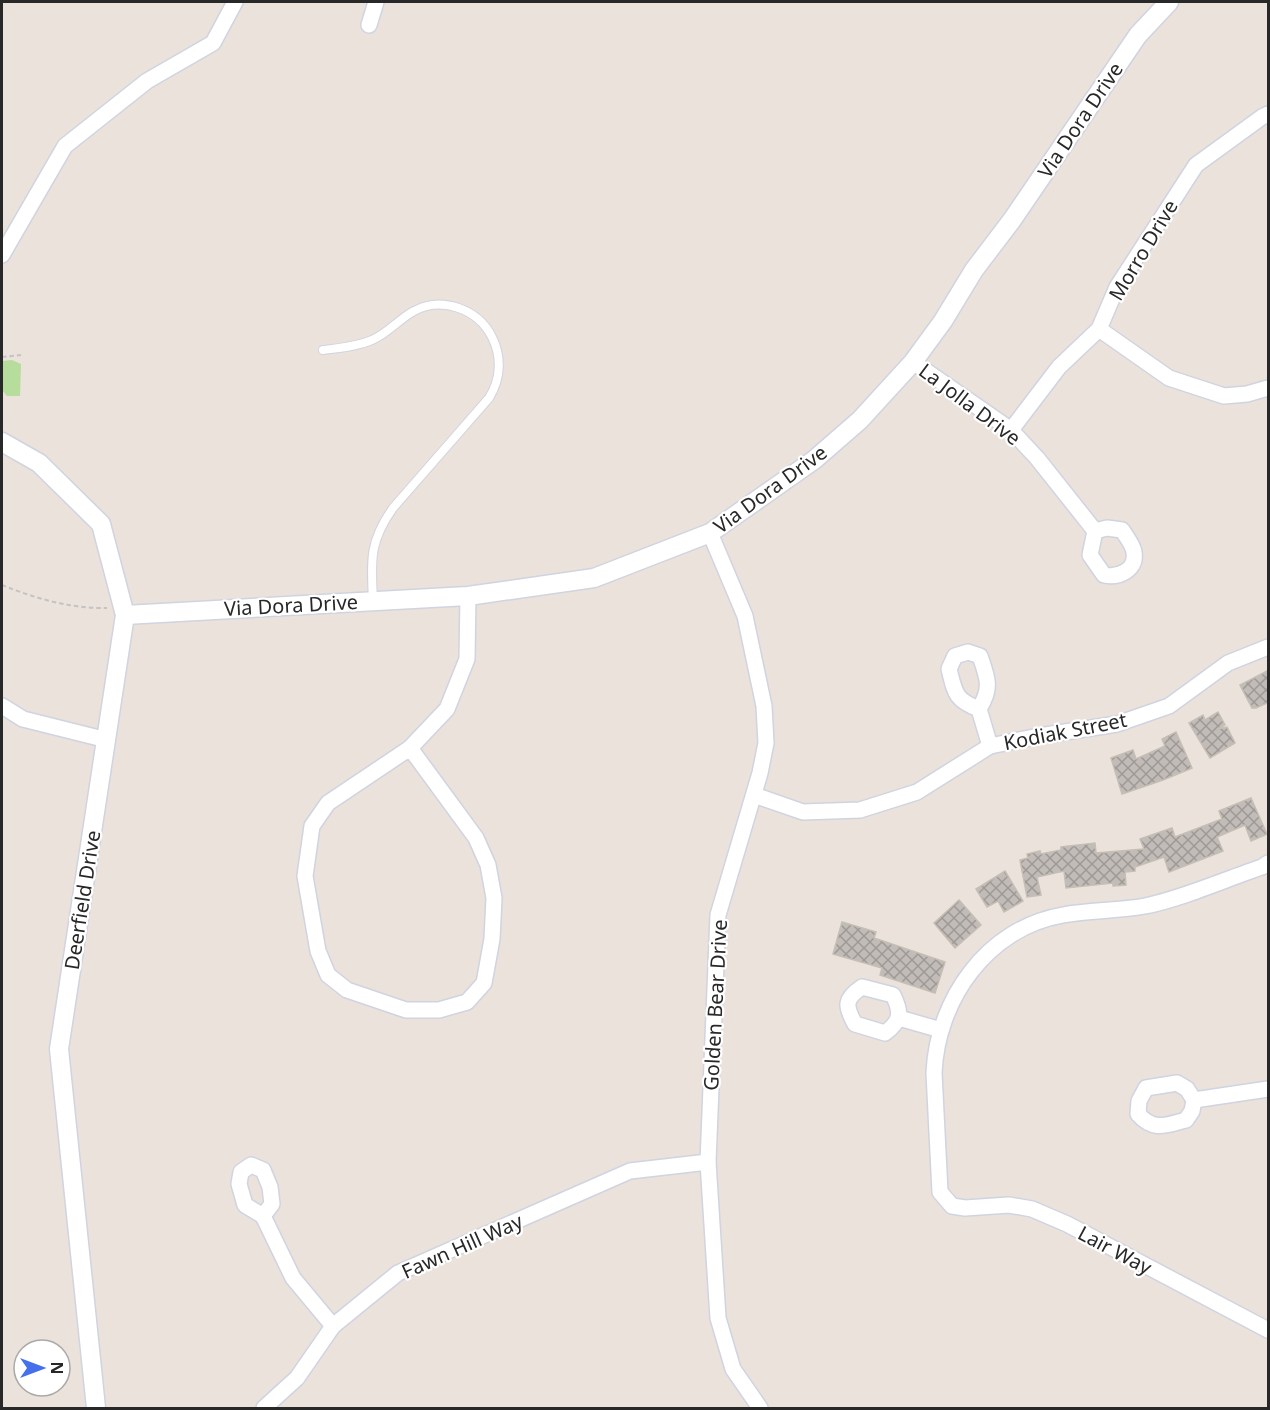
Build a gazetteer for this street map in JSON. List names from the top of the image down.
{
  "streets": {
    "street": [
      "Via Dora Drive",
      "Morro Drive",
      "La Jolla Drive",
      "Kodiak Street",
      "Deerfield Drive",
      "Golden Bear Drive",
      "Fawn Hill Way",
      "Lair Way"
    ]
  },
  "crossings": [
    ["Via Dora Drive", "La Jolla Drive"],
    ["Via Dora Drive", "Deerfield Drive"],
    ["Via Dora Drive", "Golden Bear Drive"],
    ["Morro Drive", "La Jolla Drive"],
    ["Kodiak Street", "Golden Bear Drive"],
    ["Golden Bear Drive", "Fawn Hill Way"]
  ],
  "north": "right"
}
